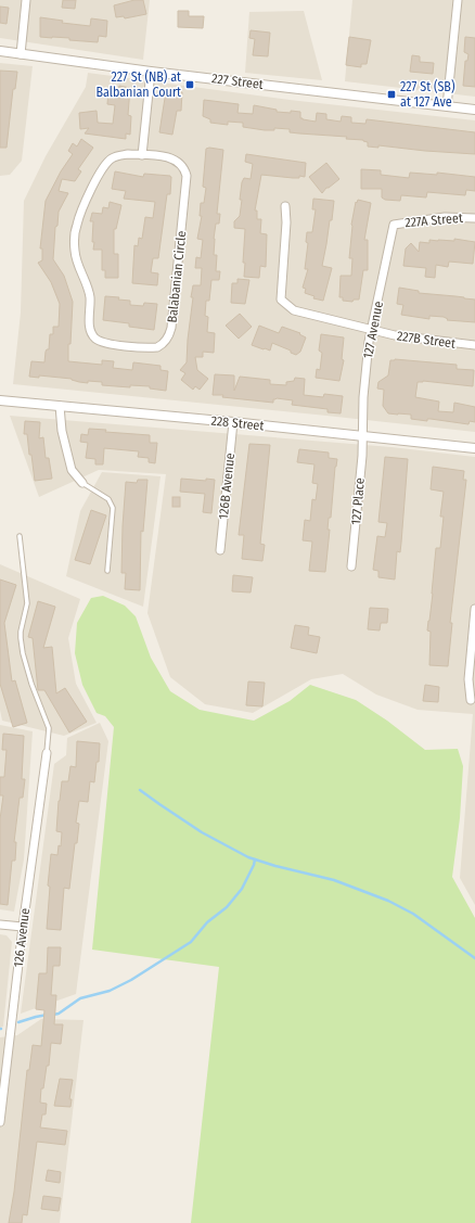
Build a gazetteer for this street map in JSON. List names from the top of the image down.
{
  "streets": {
    "street": [
      "227 Street",
      "227A Street",
      "Balabanian Circle",
      "127 Avenue",
      "227B Street",
      "228 Street",
      "126B Avenue",
      "127 Place",
      "126 Avenue"
    ]
  },
  "crossings": [
    ["227A Street", "127 Avenue"],
    ["127 Avenue", "227B Street"],
    ["127 Avenue", "228 Street"],
    ["127 Avenue", "127 Place"],
    ["228 Street", "126B Avenue"],
    ["228 Street", "127 Place"]
  ],
  "places": {
    "transit": ["227 St (NB) at Balbanian Court", "227 St (SB) at 127 Ave"]
  }
}
